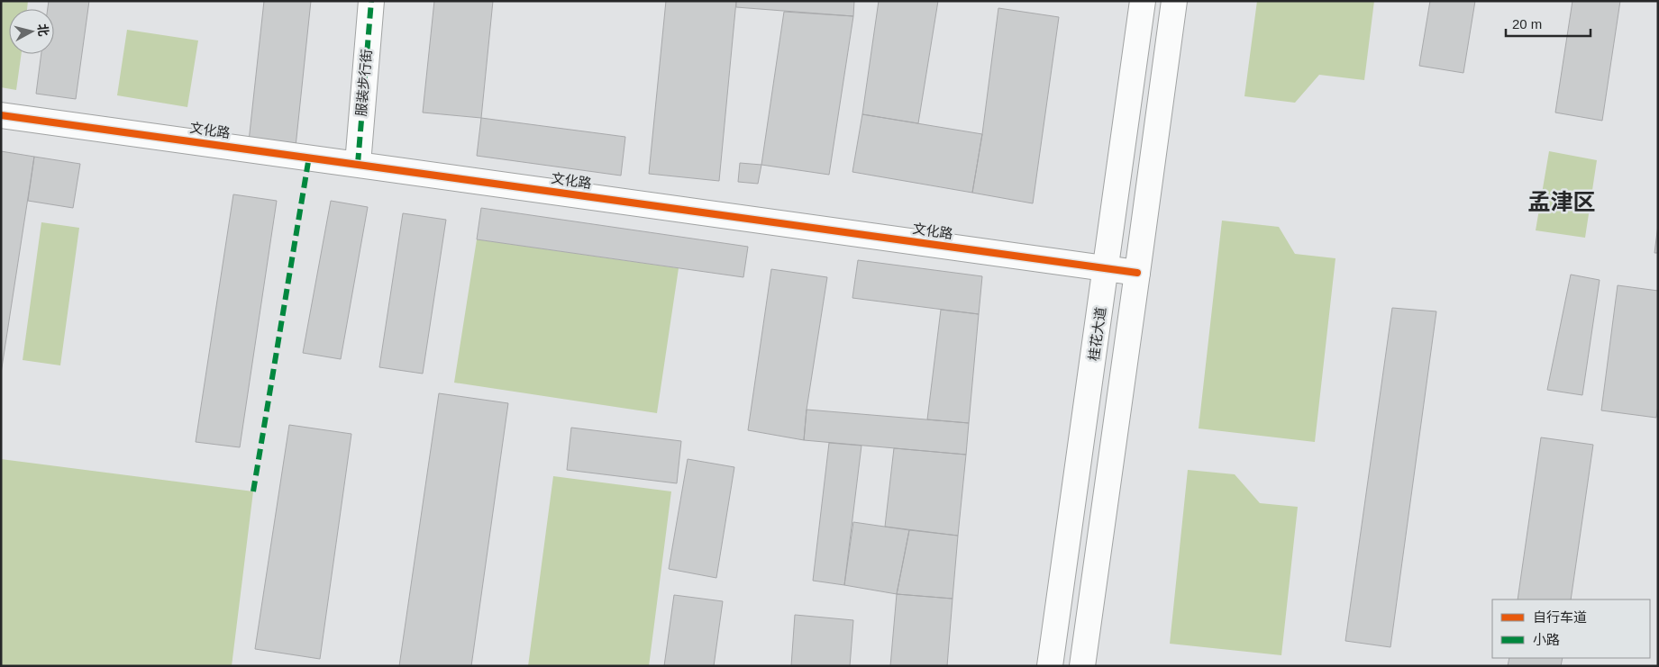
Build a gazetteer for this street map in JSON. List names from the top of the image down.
{
  "streets": {
    "main road": ["服装步行街", "文化路", "桂花大道"]
  },
  "crossings": [
    ["服装步行街", "文化路"],
    ["文化路", "桂花大道"]
  ],
  "districts": ["孟津区"],
  "legend": ["自行车道", "小路"],
  "scale_bar": "20 m",
  "north": "right"
}
